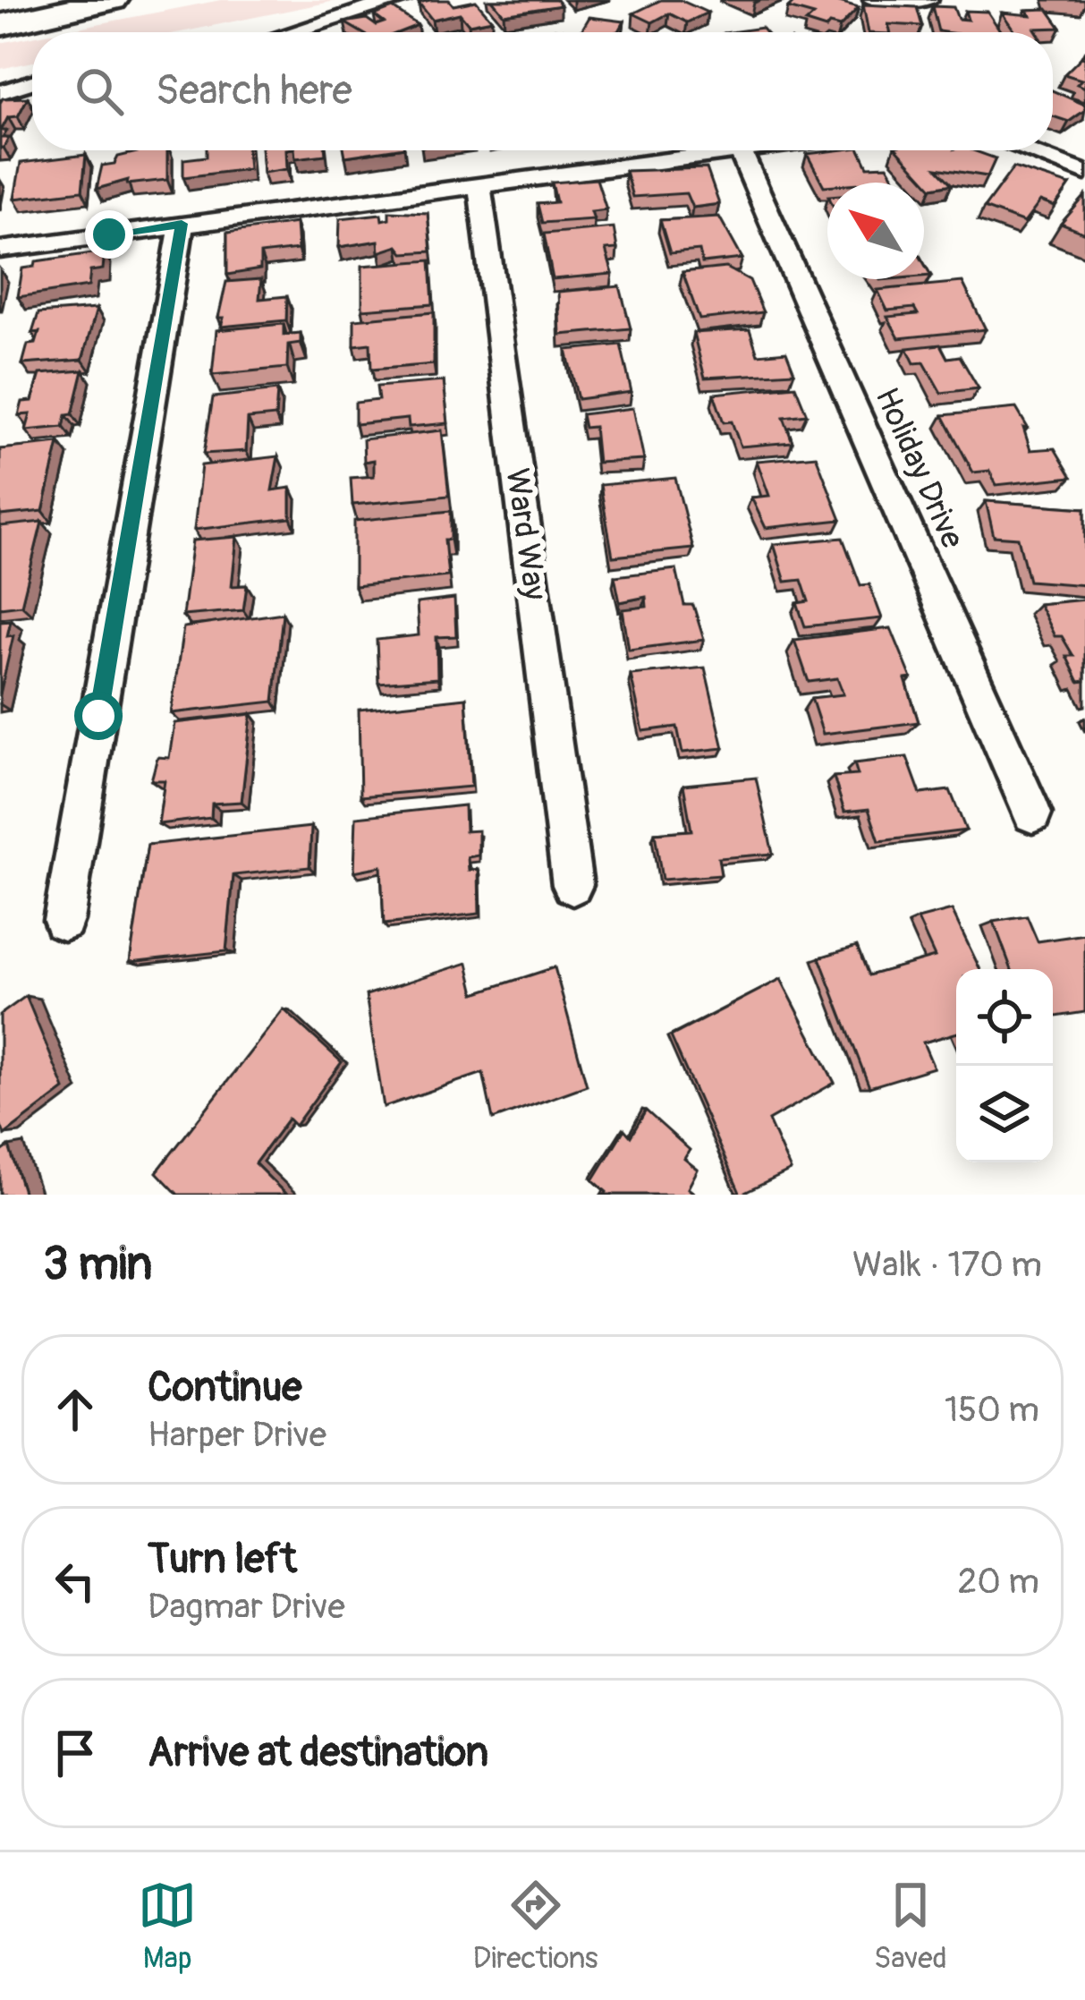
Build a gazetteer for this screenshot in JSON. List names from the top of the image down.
{
  "streets": {
    "street": ["Holiday Drive", "Ward Way"]
  },
  "north": "top left",
  "page": {
    "search": "Search here",
    "heading": ["3 min", "Walk · 170 m"],
    "list": [
      ["Continue", "Harper Drive", "150 m"],
      ["Turn left", "Dagmar Drive", "20 m"],
      "Arrive at destination"
    ],
    "nav": ["Map", "Directions", "Saved"]
  }
}
